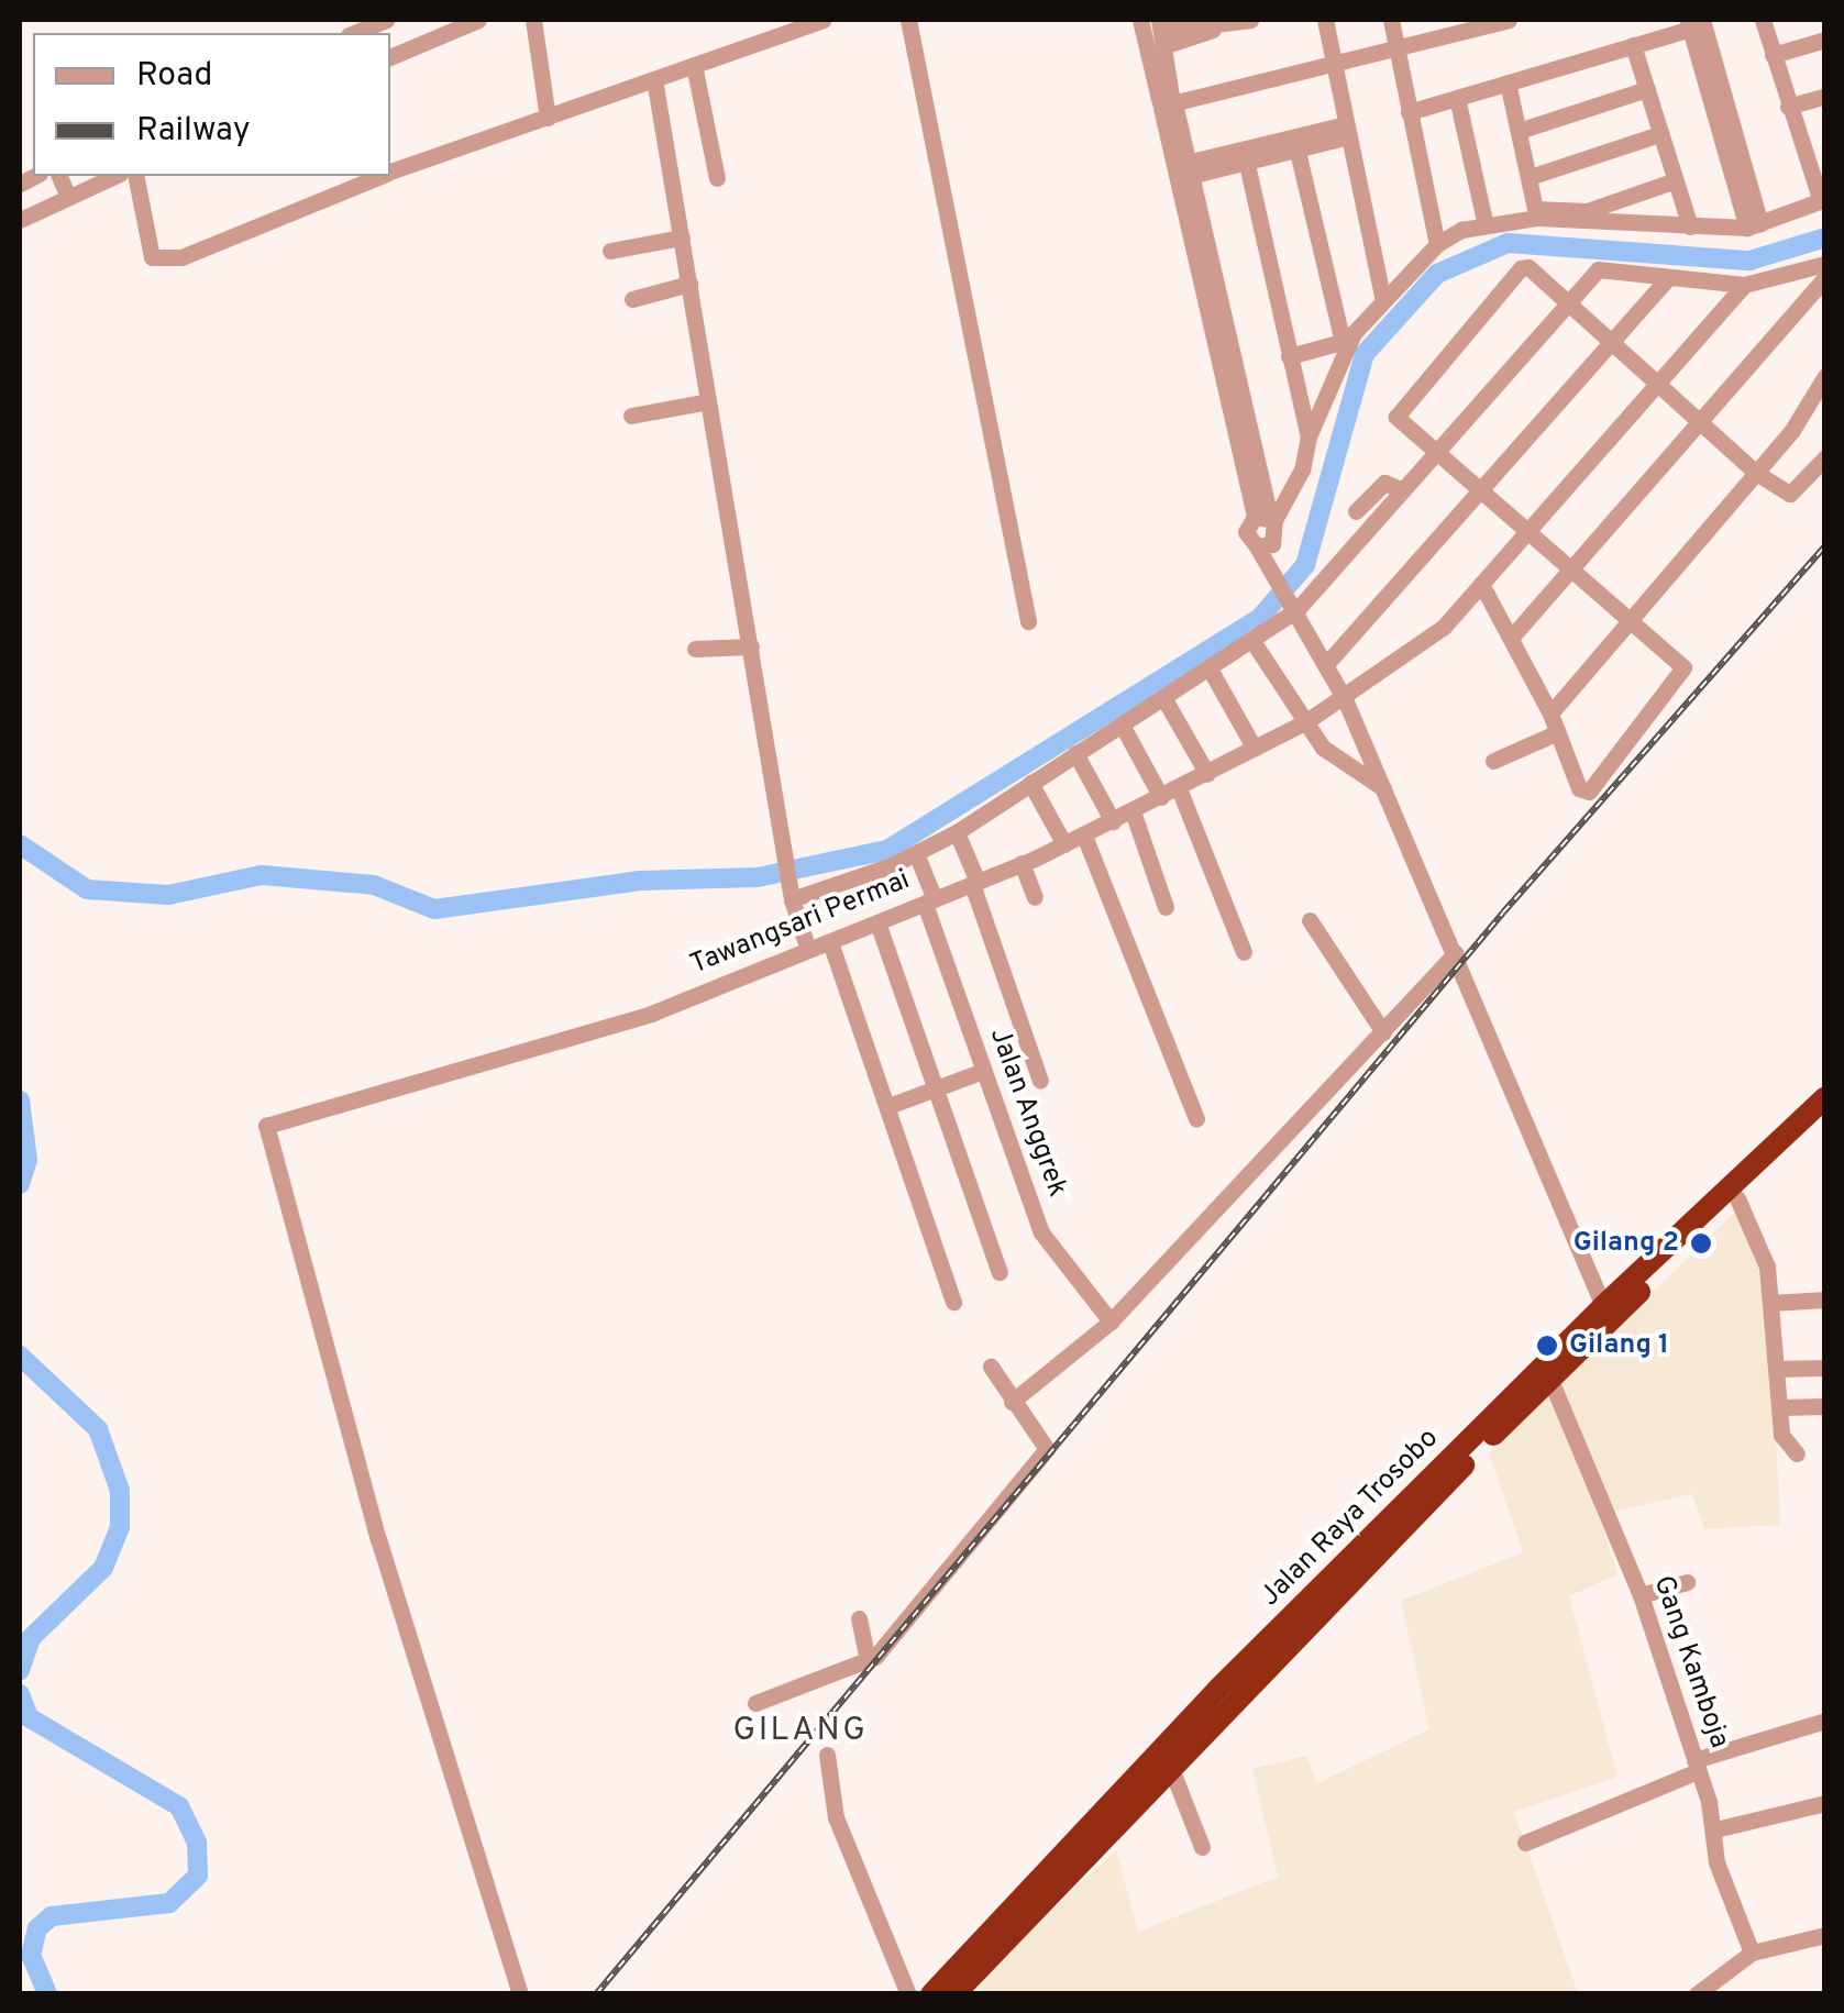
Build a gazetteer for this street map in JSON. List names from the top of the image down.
{
  "streets": {
    "highway": ["Jalan Raya Trosobo"],
    "street": ["Tawangsari Permai", "Jalan Anggrek", "Gang Kamboja"]
  },
  "crossings": [
    ["Tawangsari Permai", "Jalan Anggrek"],
    ["Jalan Raya Trosobo", "Gang Kamboja"]
  ],
  "districts": ["GILANG"],
  "places": ["Gilang 2", "Gilang 1"],
  "legend": ["Road", "Railway"]
}
